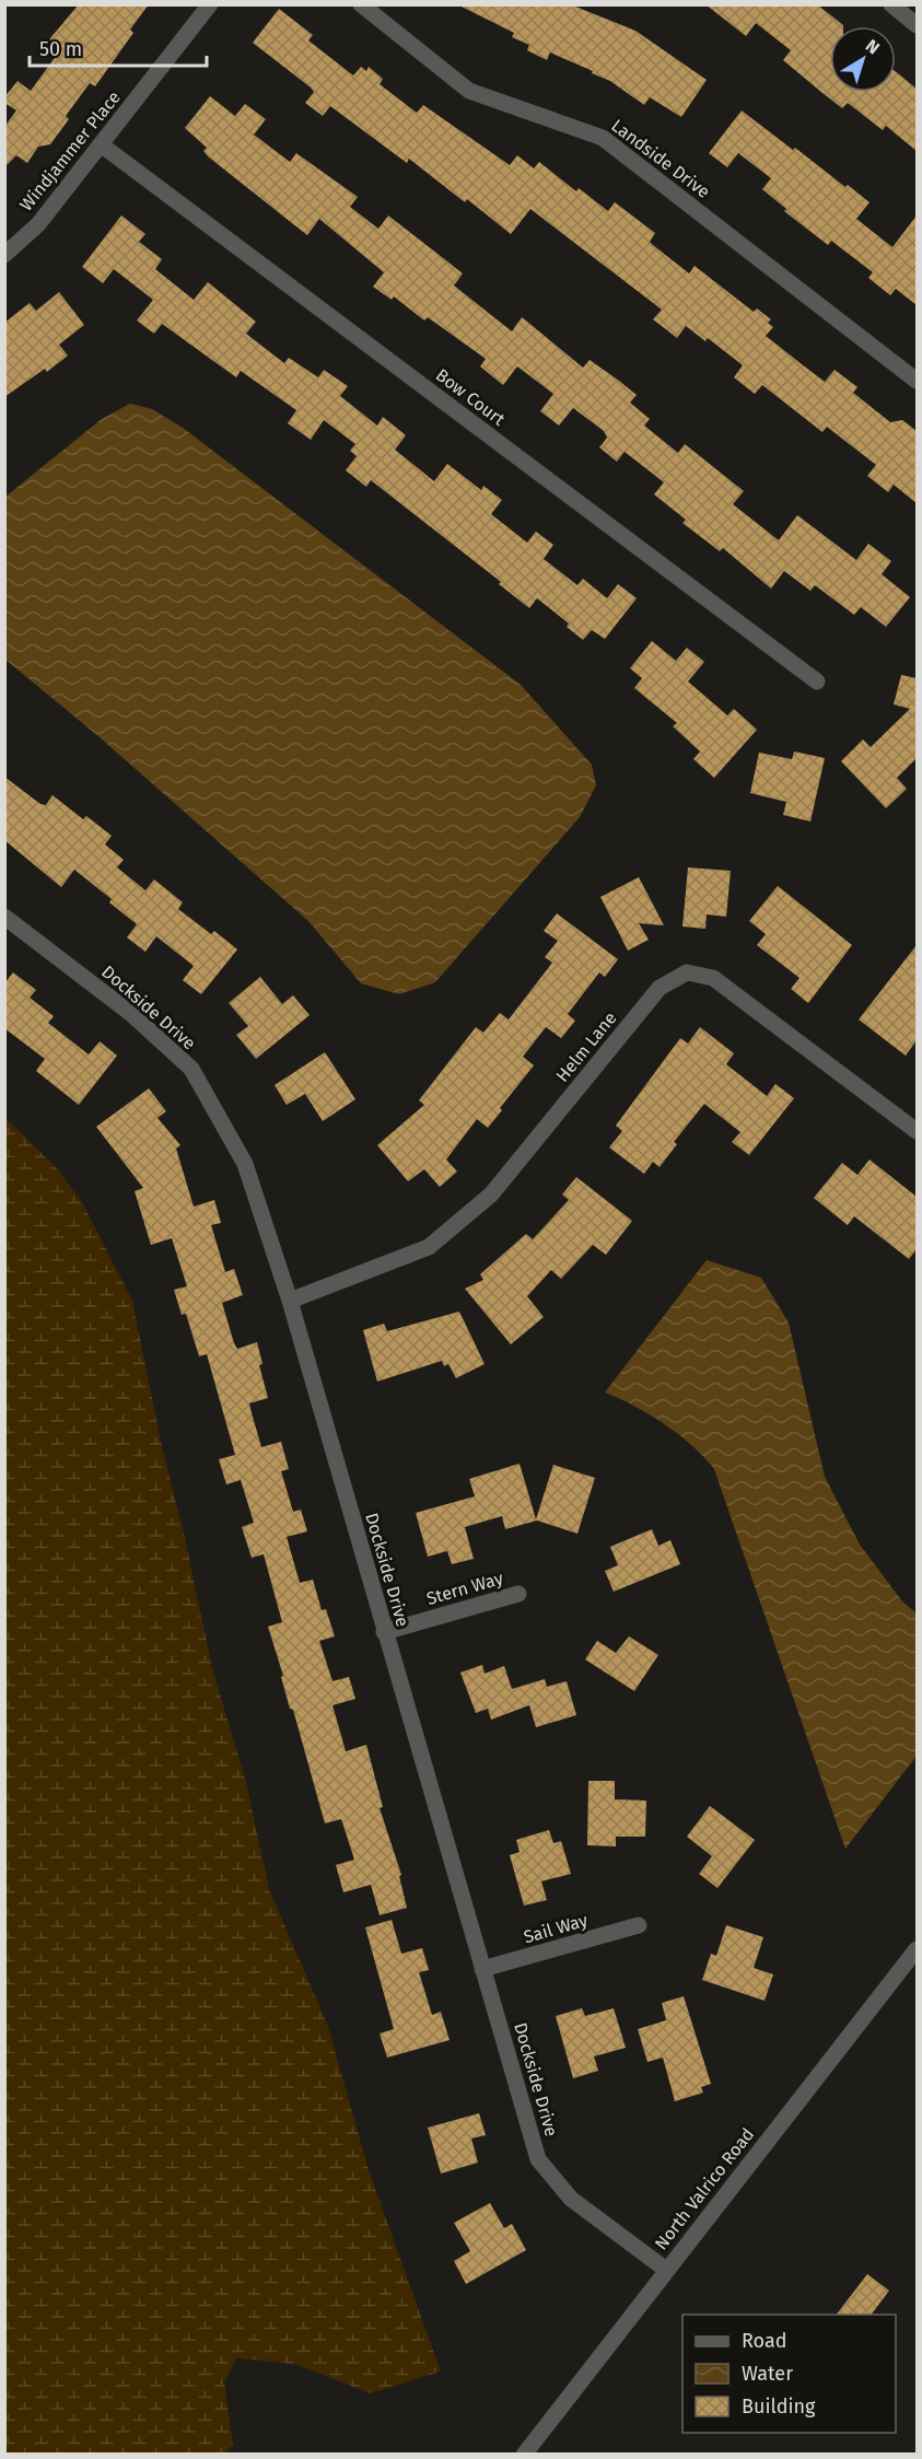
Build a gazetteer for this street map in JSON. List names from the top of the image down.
{
  "streets": {
    "street": [
      "Windjammer Place",
      "Landside Drive",
      "Bow Court",
      "Dockside Drive",
      "Helm Lane",
      "Stern Way",
      "Sail Way",
      "North Valrico Road"
    ]
  },
  "crossings": [
    ["Windjammer Place", "Bow Court"],
    ["Dockside Drive", "Helm Lane"],
    ["Dockside Drive", "Stern Way"],
    ["Dockside Drive", "Sail Way"],
    ["Dockside Drive", "North Valrico Road"]
  ],
  "legend": ["Road", "Water", "Building"],
  "scale_bar": "50 m",
  "north": "top right"
}
